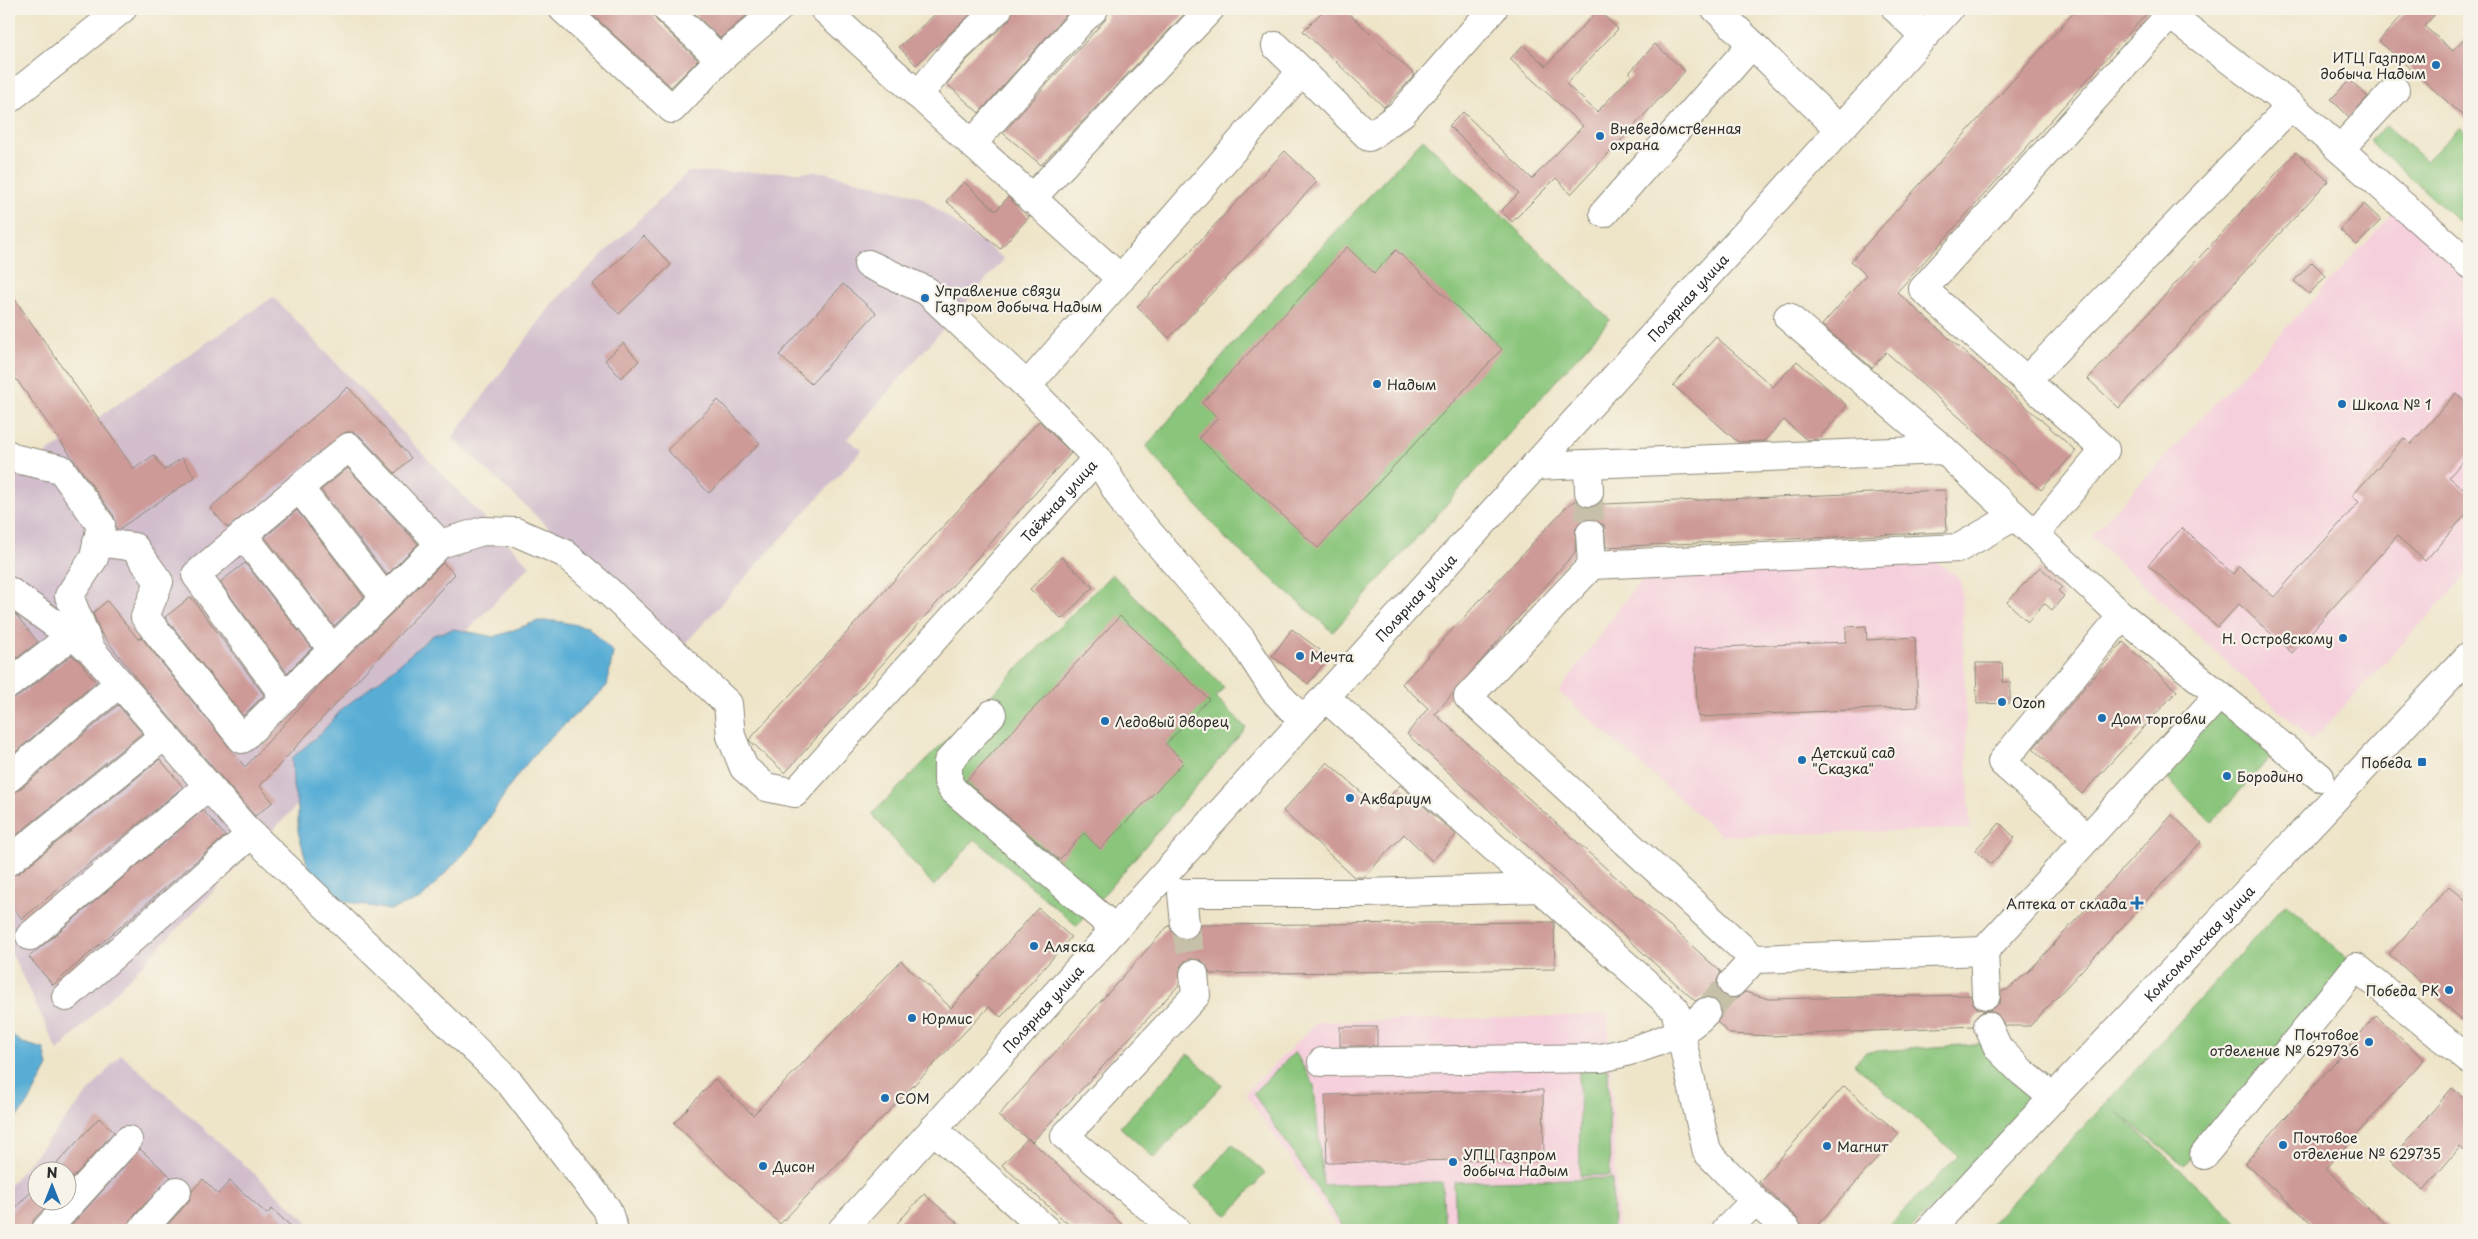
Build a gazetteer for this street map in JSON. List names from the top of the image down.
{
  "streets": {
    "street": ["Полярная улица", "Таёжная улица", "Комсомольская улица"]
  },
  "crossings": [
    ["Полярная улица", "Таёжная улица"]
  ],
  "places": {
    "other": [
      "ИТЦ Газпром добыча Надым",
      "Вневедомственная охрана",
      "Управление связи Газпром добыча Надым",
      "Надым",
      "Школа № 1",
      "Н. Островскому",
      "Мечта",
      "Ozon",
      "Дом торговли",
      "Ледовый дворец",
      "Детский сад \"Сказка\"",
      "Бородино",
      "Аквариум",
      "Аляска",
      "Победа РК",
      "Юрмис",
      "Почтовое отделение № 629736",
      "СОМ",
      "Почтовое отделение № 629735",
      "Магнит",
      "УПЦ Газпром добыча Надым",
      "Дисон"
    ],
    "transit": ["Победа"],
    "health": ["Аптека от склада"]
  },
  "north": "top"
}
